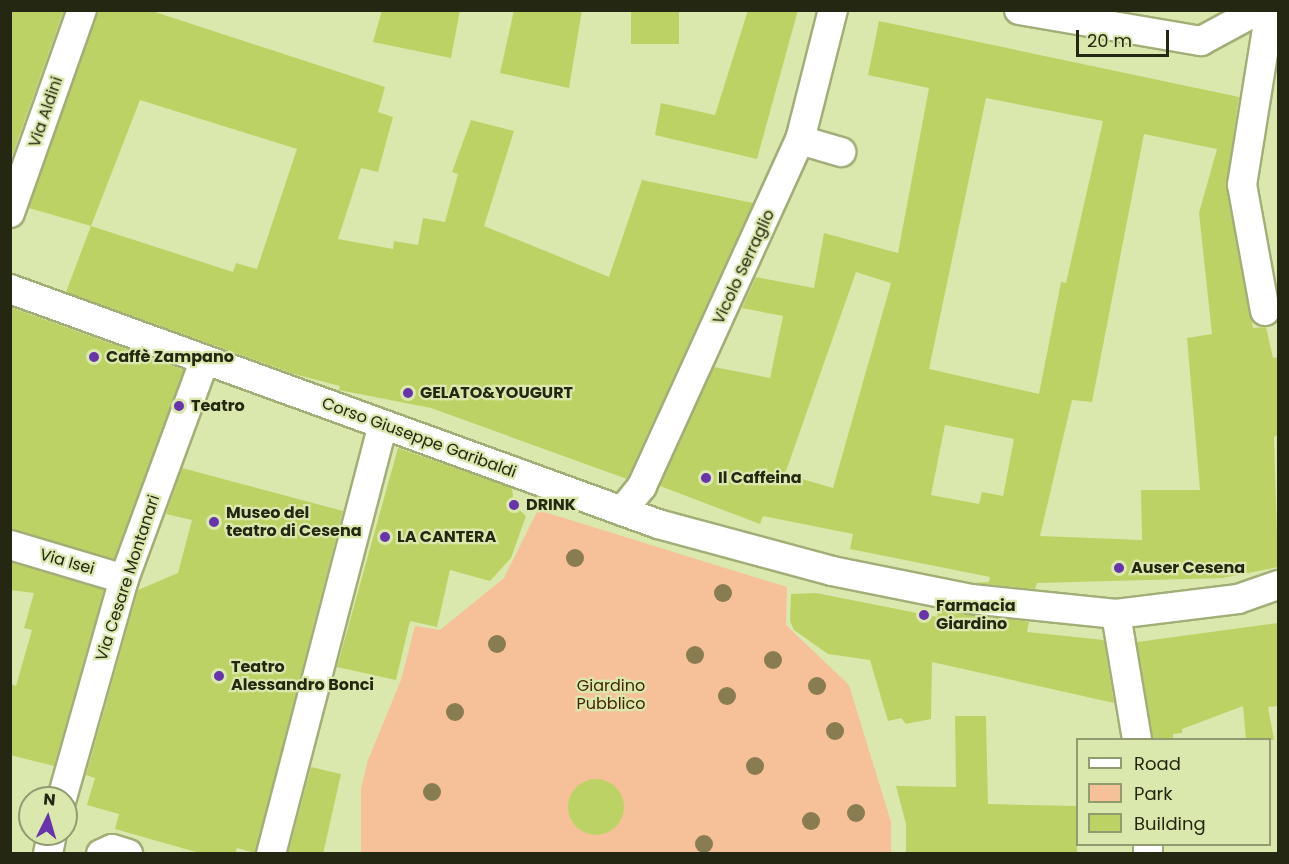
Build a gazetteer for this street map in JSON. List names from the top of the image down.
{
  "streets": {
    "street": [
      "Via Aldini",
      "Vicolo Serraglio",
      "Corso Giuseppe Garibaldi",
      "Via Isei",
      "Via Cesare Montanari"
    ]
  },
  "crossings": [
    ["Vicolo Serraglio", "Corso Giuseppe Garibaldi"],
    ["Corso Giuseppe Garibaldi", "Via Cesare Montanari"],
    ["Via Isei", "Via Cesare Montanari"]
  ],
  "parks": ["Giardino Pubblico"],
  "places": [
    "Caffè Zampano",
    "GELATO&YOUGURT",
    "Teatro",
    "Il Caffeina",
    "DRINK",
    "Museo del teatro di Cesena",
    "LA CANTERA",
    "Auser Cesena",
    "Farmacia Giardino",
    "Teatro Alessandro Bonci"
  ],
  "legend": ["Road", "Park", "Building"],
  "scale_bar": "20 m",
  "north": "top"
}
